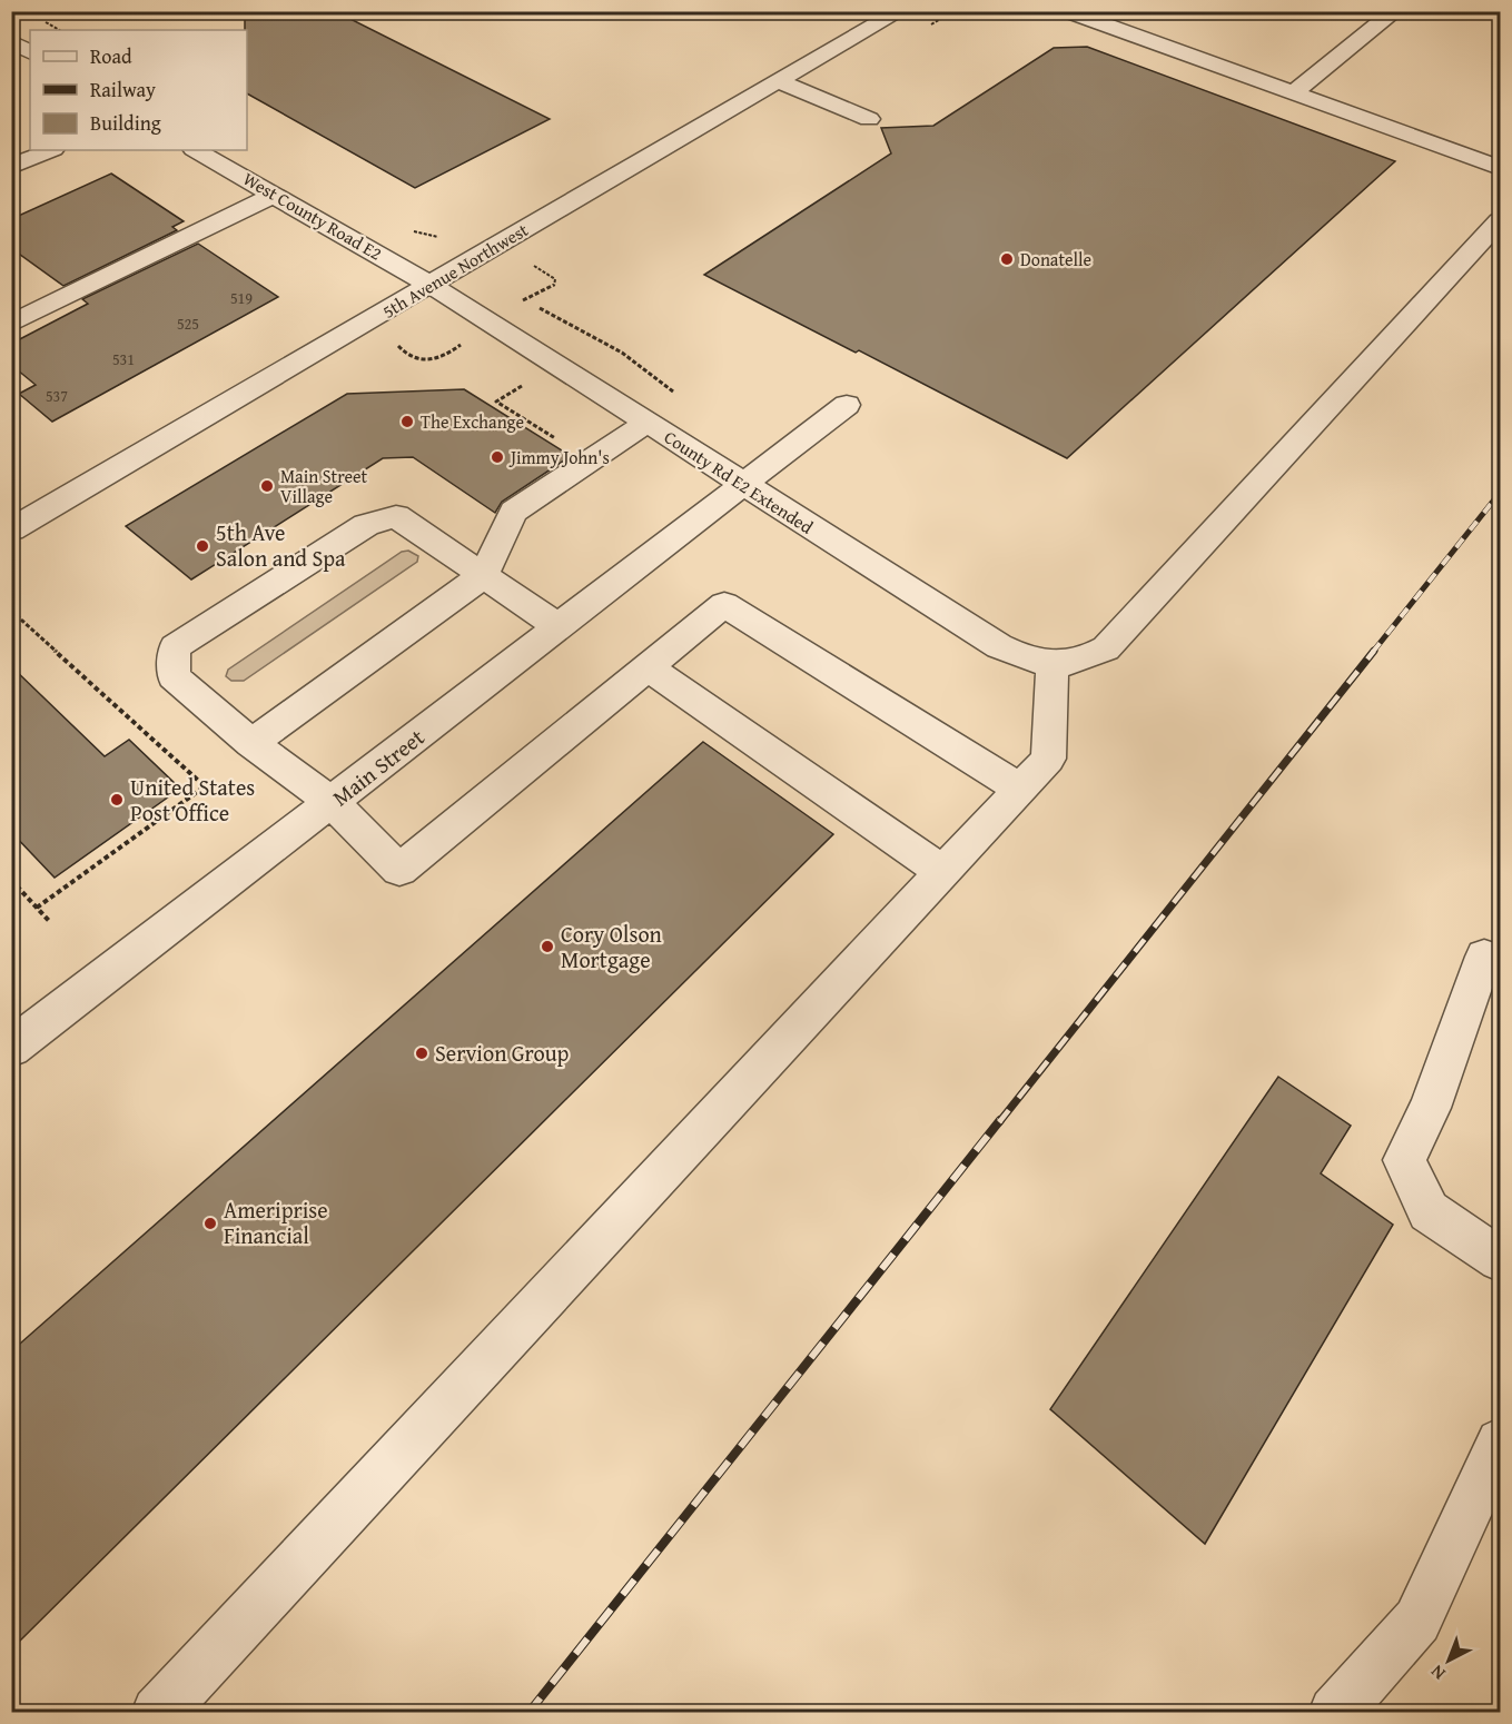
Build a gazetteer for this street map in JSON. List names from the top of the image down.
{
  "streets": {
    "street": [
      "West County Road E2",
      "5th Avenue Northwest",
      "County Rd E2 Extended",
      "Main Street"
    ]
  },
  "crossings": [
    ["West County Road E2", "5th Avenue Northwest"],
    ["West County Road E2", "County Rd E2 Extended"],
    ["5th Avenue Northwest", "County Rd E2 Extended"],
    ["County Rd E2 Extended", "Main Street"]
  ],
  "places": [
    "Donatelle",
    "The Exchange",
    "Jimmy John's",
    "Main Street Village",
    "5th Ave Salon and Spa",
    "United States Post Office",
    "Cory Olson Mortgage",
    "Servion Group",
    "Ameriprise Financial"
  ],
  "house_numbers": [
    "519",
    "525",
    "531",
    "537"
  ],
  "legend": ["Road", "Railway", "Building"],
  "north": "bottom left"
}
